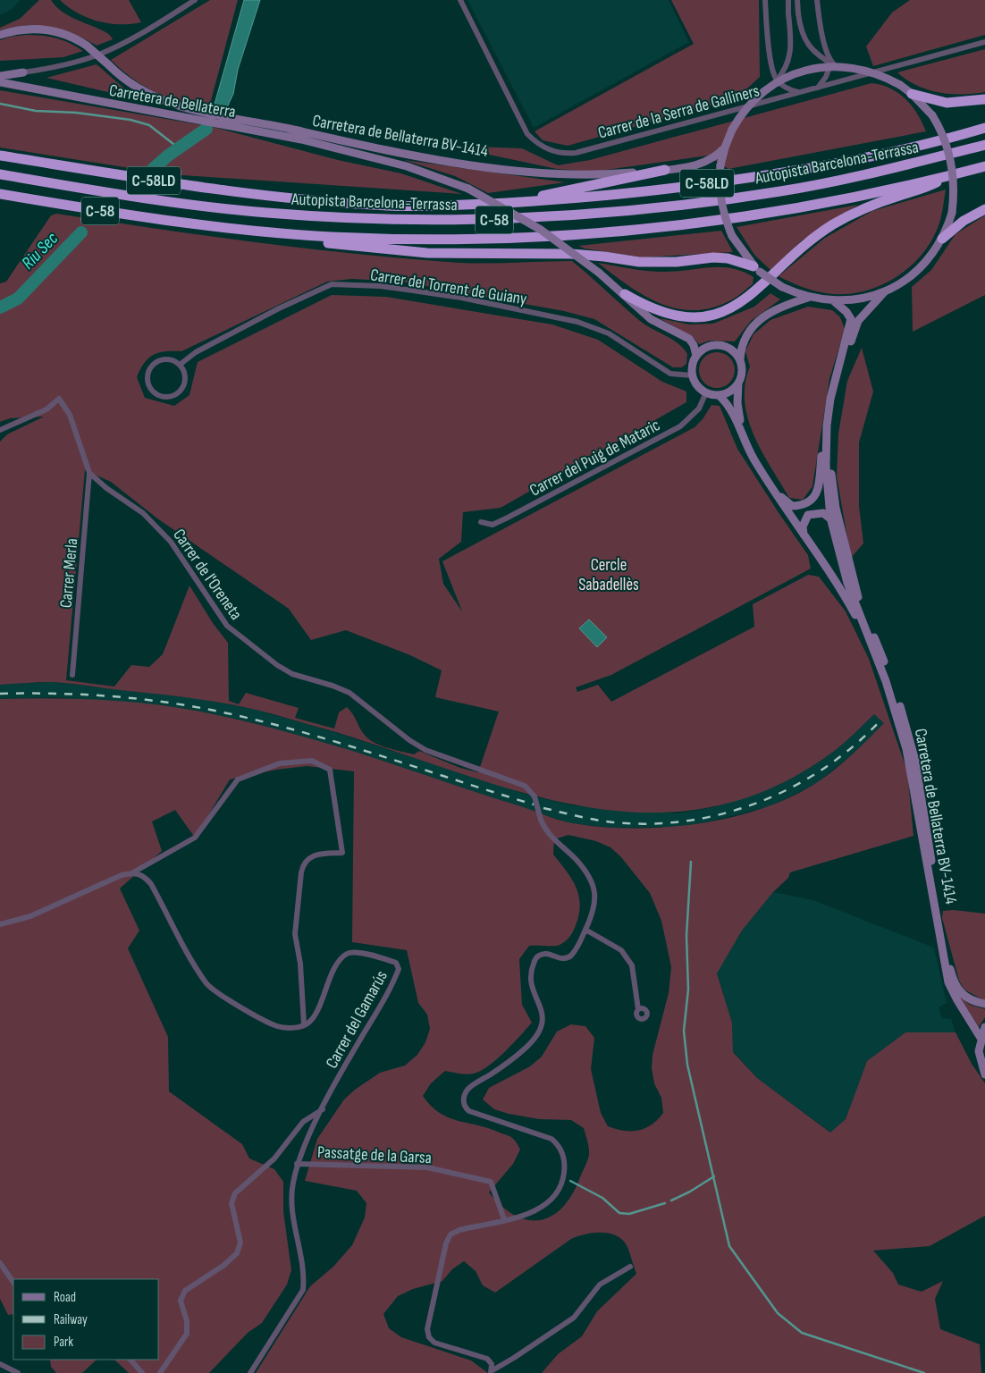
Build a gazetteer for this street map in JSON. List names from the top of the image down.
{
  "streets": {
    "highway": ["Autopista Barcelona-Terrassa", "C-58LD", "C-58"],
    "street": [
      "Carretera de Bellaterra",
      "Carrer de la Serra de Galliners",
      "Carretera de Bellaterra BV-1414",
      "Carrer del Torrent de Guiany",
      "Carrer del Puig de Mataric",
      "Carrer Merla",
      "Carrer de l'Oreneta",
      "Carrer del Gamarús",
      "Passatge de la Garsa"
    ]
  },
  "crossings": [
    ["Carretera de Bellaterra", "Carretera de Bellaterra BV-1414"],
    ["Carretera de Bellaterra BV-1414", "Carrer del Torrent de Guiany"],
    ["Carretera de Bellaterra BV-1414", "Carrer del Puig de Mataric"],
    ["Carrer del Torrent de Guiany", "Carrer del Puig de Mataric"],
    ["Carrer Merla", "Carrer de l'Oreneta"],
    ["Carrer del Gamarús", "Passatge de la Garsa"]
  ],
  "water": ["Riu Sec"],
  "parks": ["Cercle Sabadellès"],
  "legend": ["Road", "Railway", "Park"]
}
